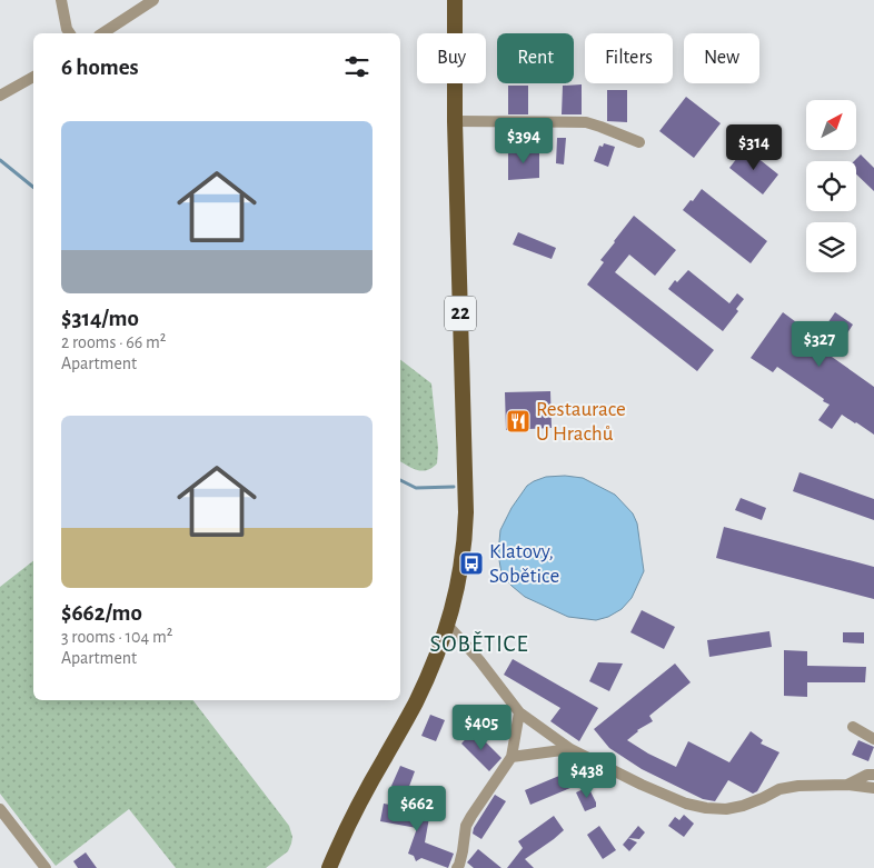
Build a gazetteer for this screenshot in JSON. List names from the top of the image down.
{
  "streets": {
    "main road": ["22"]
  },
  "districts": ["SOBĚTICE"],
  "places": {
    "restaurant": ["Restaurace U Hrachů"],
    "bus stop": ["Klatovy, Sobětice"]
  },
  "north": "top right",
  "page": {
    "chip": [
      "Buy",
      "Rent",
      "Filters",
      "New"
    ],
    "heading": "6 homes",
    "list": [
      {
        "name": "$314/mo",
        "note": "2 rooms · 66 m² · Apartment"
      },
      {
        "name": "$662/mo",
        "note": "3 rooms · 104 m² · Apartment"
      }
    ],
    "price": [
      "$394",
      "$314",
      "$327",
      "$405",
      "$438",
      "$662"
    ]
  }
}
